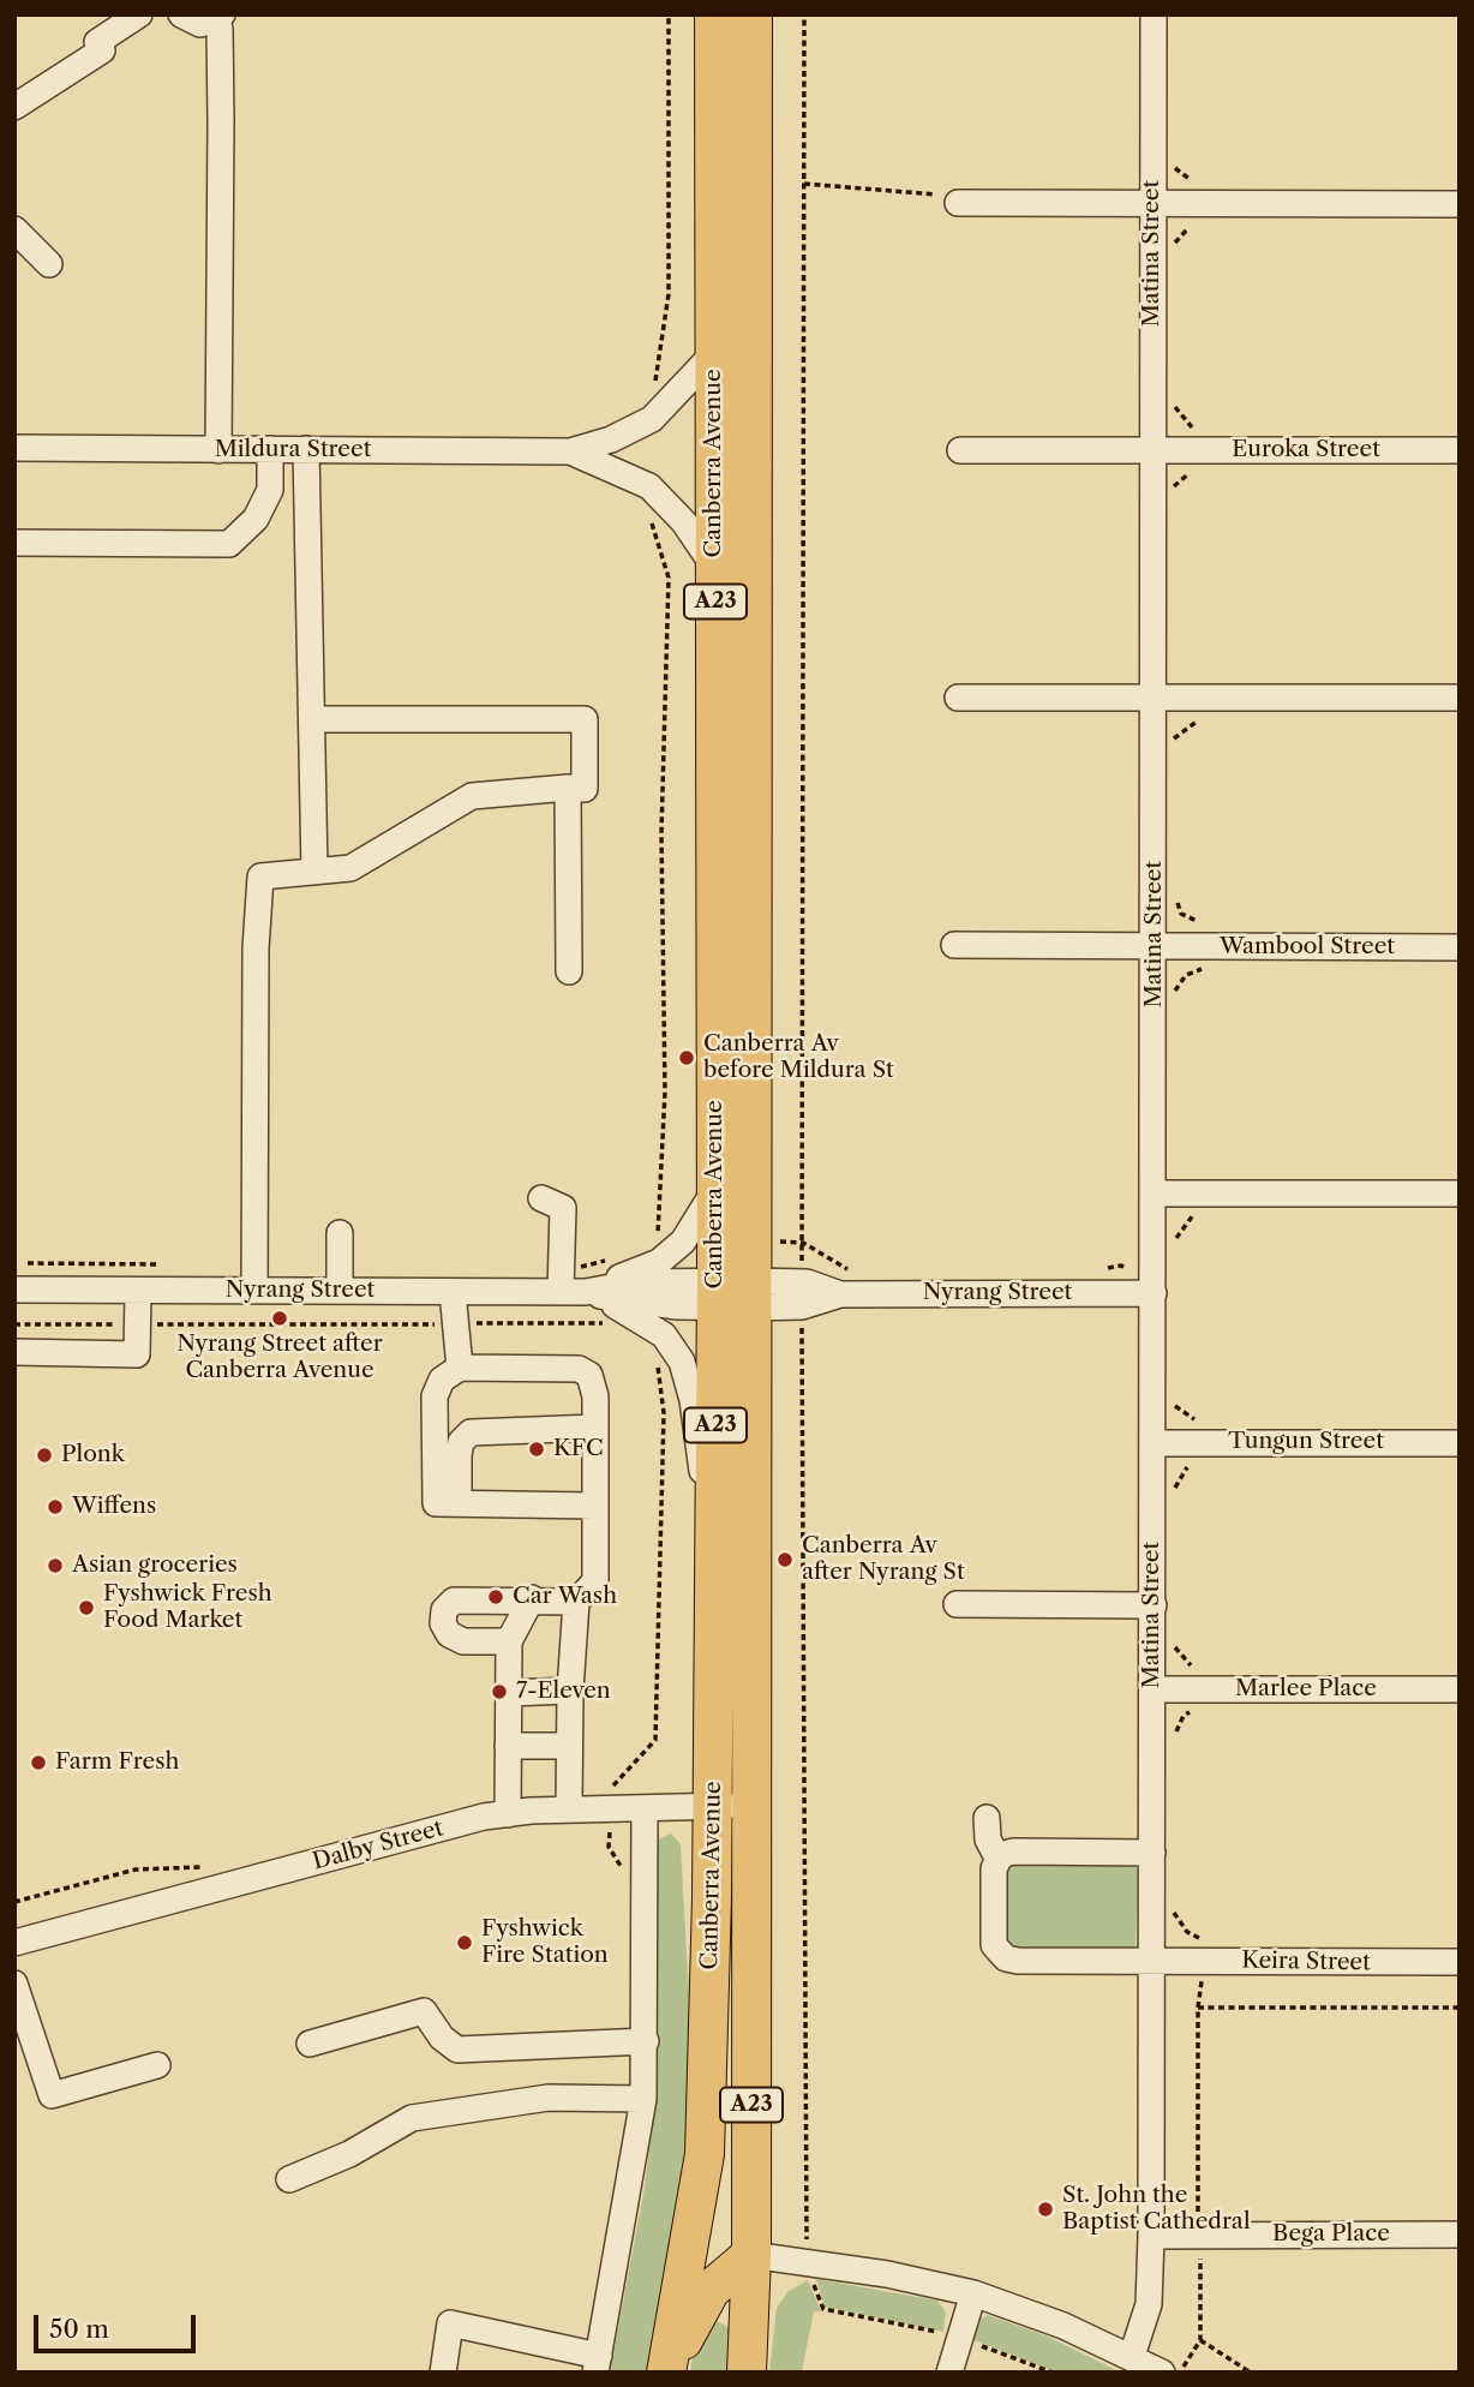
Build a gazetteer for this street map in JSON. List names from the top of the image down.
{
  "streets": {
    "highway": ["Canberra Avenue", "A23"],
    "street": [
      "Matina Street",
      "Mildura Street",
      "Euroka Street",
      "Wambool Street",
      "Nyrang Street",
      "Tungun Street",
      "Marlee Place",
      "Dalby Street",
      "Keira Street",
      "Bega Place"
    ]
  },
  "crossings": [
    ["Matina Street", "Euroka Street"],
    ["Matina Street", "Wambool Street"],
    ["Matina Street", "Nyrang Street"],
    ["Matina Street", "Tungun Street"],
    ["Matina Street", "Marlee Place"],
    ["Matina Street", "Keira Street"],
    ["Matina Street", "Bega Place"],
    ["Mildura Street", "Canberra Avenue"],
    ["Canberra Avenue", "Nyrang Street"],
    ["Canberra Avenue", "Dalby Street"]
  ],
  "places": [
    "Canberra Av before Mildura St",
    "Nyrang Street after Canberra Avenue",
    "KFC",
    "Plonk",
    "Wiffens",
    "Canberra Av after Nyrang St",
    "Asian groceries",
    "Car Wash",
    "Fyshwick Fresh Food Market",
    "7-Eleven",
    "Farm Fresh",
    "Fyshwick Fire Station",
    "St. John the Baptist Cathedral"
  ],
  "scale_bar": "50 m"
}
